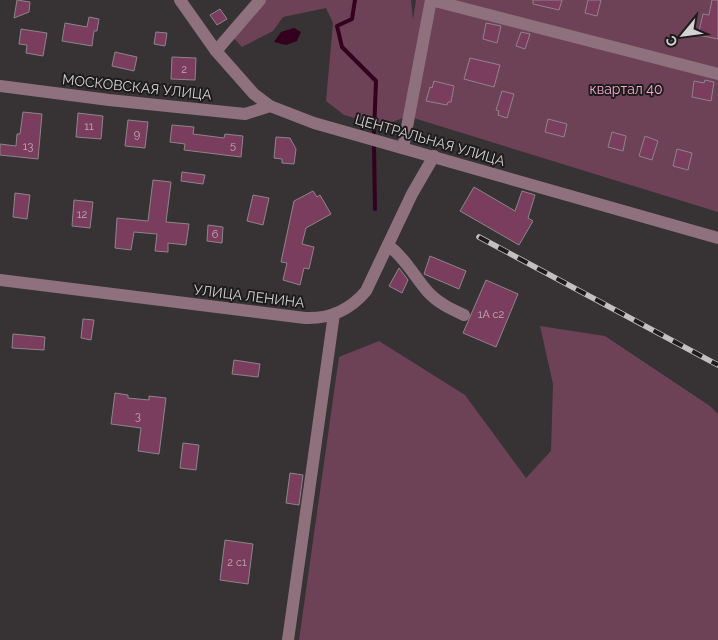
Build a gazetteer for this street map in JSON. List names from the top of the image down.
{
  "streets": {
    "street": ["МОСКОВСКАЯ УЛИЦА", "ЦЕНТРАЛЬНАЯ УЛИЦА", "УЛИЦА ЛЕНИНА"]
  },
  "crossings": [
    ["МОСКОВСКАЯ УЛИЦА", "ЦЕНТРАЛЬНАЯ УЛИЦА"],
    ["ЦЕНТРАЛЬНАЯ УЛИЦА", "УЛИЦА ЛЕНИНА"]
  ],
  "parks": ["квартал 40"],
  "house_numbers": [
    "2",
    "11",
    "9",
    "5",
    "13",
    "12",
    "6",
    "1А с2",
    "3",
    "2 с1"
  ],
  "north": "bottom left"
}
